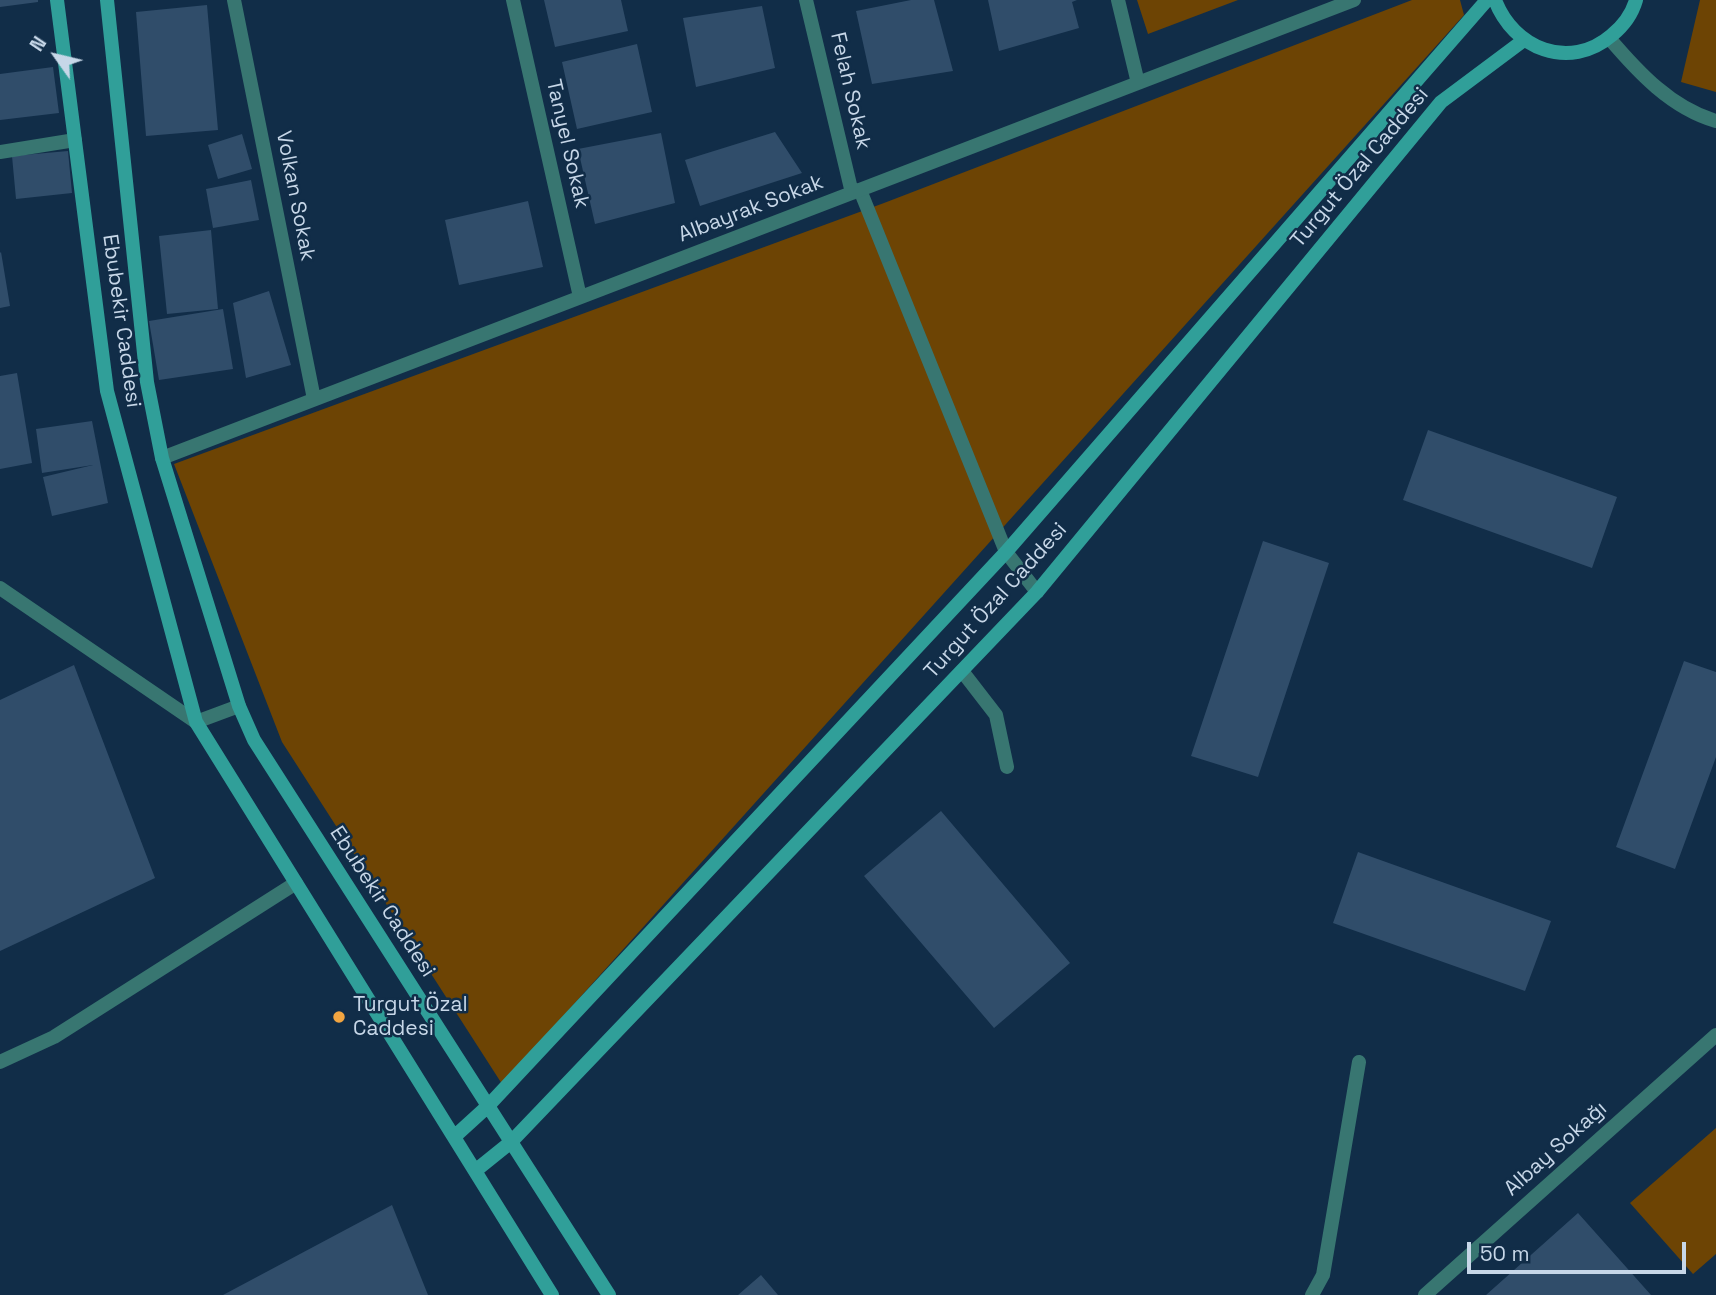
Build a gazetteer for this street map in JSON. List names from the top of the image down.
{
  "streets": {
    "street": [
      "Felah Sokak",
      "Tanyel Sokak",
      "Turgut Özal Caddesi",
      "Volkan Sokak",
      "Albayrak Sokak",
      "Ebubekir Caddesi",
      "Albay Sokağı"
    ]
  },
  "crossings": [
    ["Felah Sokak", "Turgut Özal Caddesi"],
    ["Felah Sokak", "Albayrak Sokak"],
    ["Tanyel Sokak", "Albayrak Sokak"],
    ["Turgut Özal Caddesi", "Ebubekir Caddesi"],
    ["Volkan Sokak", "Albayrak Sokak"],
    ["Albayrak Sokak", "Ebubekir Caddesi"]
  ],
  "places": ["Turgut Özal Caddesi"],
  "scale_bar": "50 m",
  "north": "top left"
}
